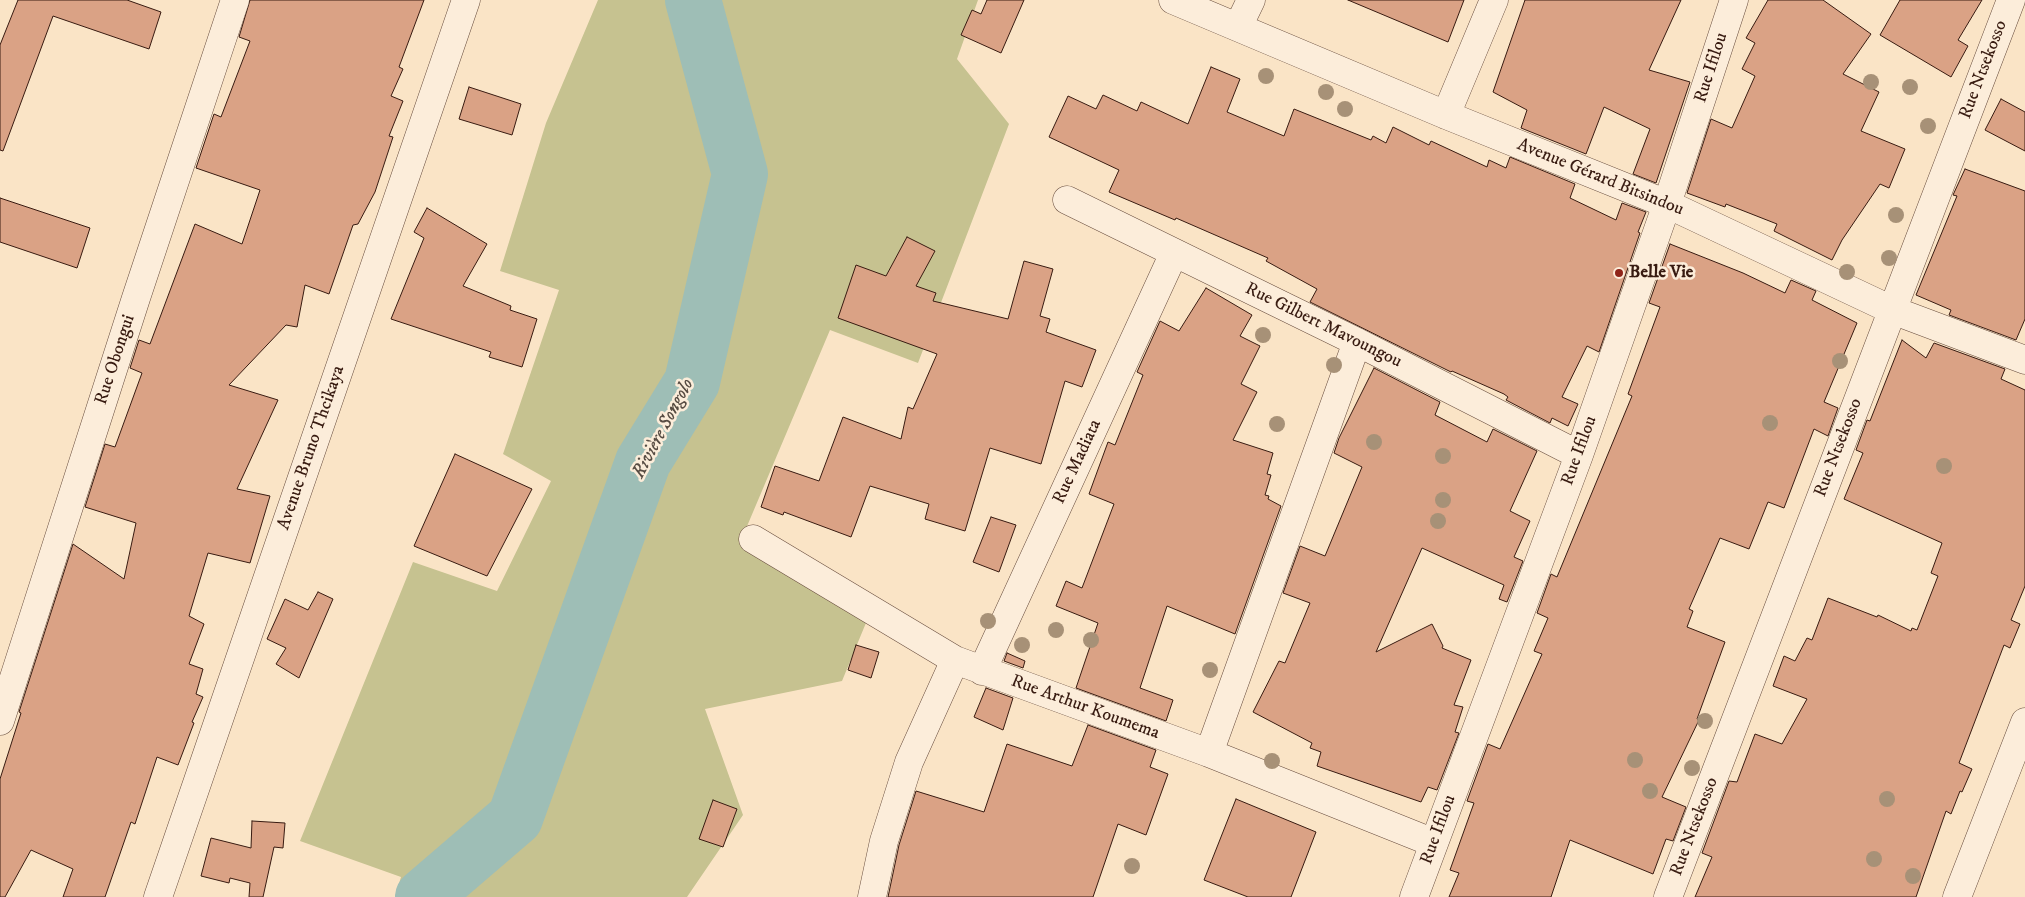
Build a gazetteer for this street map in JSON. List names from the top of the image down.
{
  "streets": {
    "street": [
      "Rue Ifilou",
      "Rue Ntsekosso",
      "Avenue Gérard Bitsindou",
      "Rue Gilbert Mavoungou",
      "Rue Obongui",
      "Avenue Bruno Thcikaya",
      "Rue Madiata",
      "Rue Arthur Koumema"
    ]
  },
  "crossings": [
    ["Rue Ifilou", "Avenue Gérard Bitsindou"],
    ["Rue Ifilou", "Rue Gilbert Mavoungou"],
    ["Rue Ifilou", "Rue Arthur Koumema"],
    ["Rue Ntsekosso", "Avenue Gérard Bitsindou"],
    ["Rue Gilbert Mavoungou", "Rue Madiata"],
    ["Rue Madiata", "Rue Arthur Koumema"]
  ],
  "water": ["Rivière Songolo"],
  "places": ["Belle Vie"]
}
